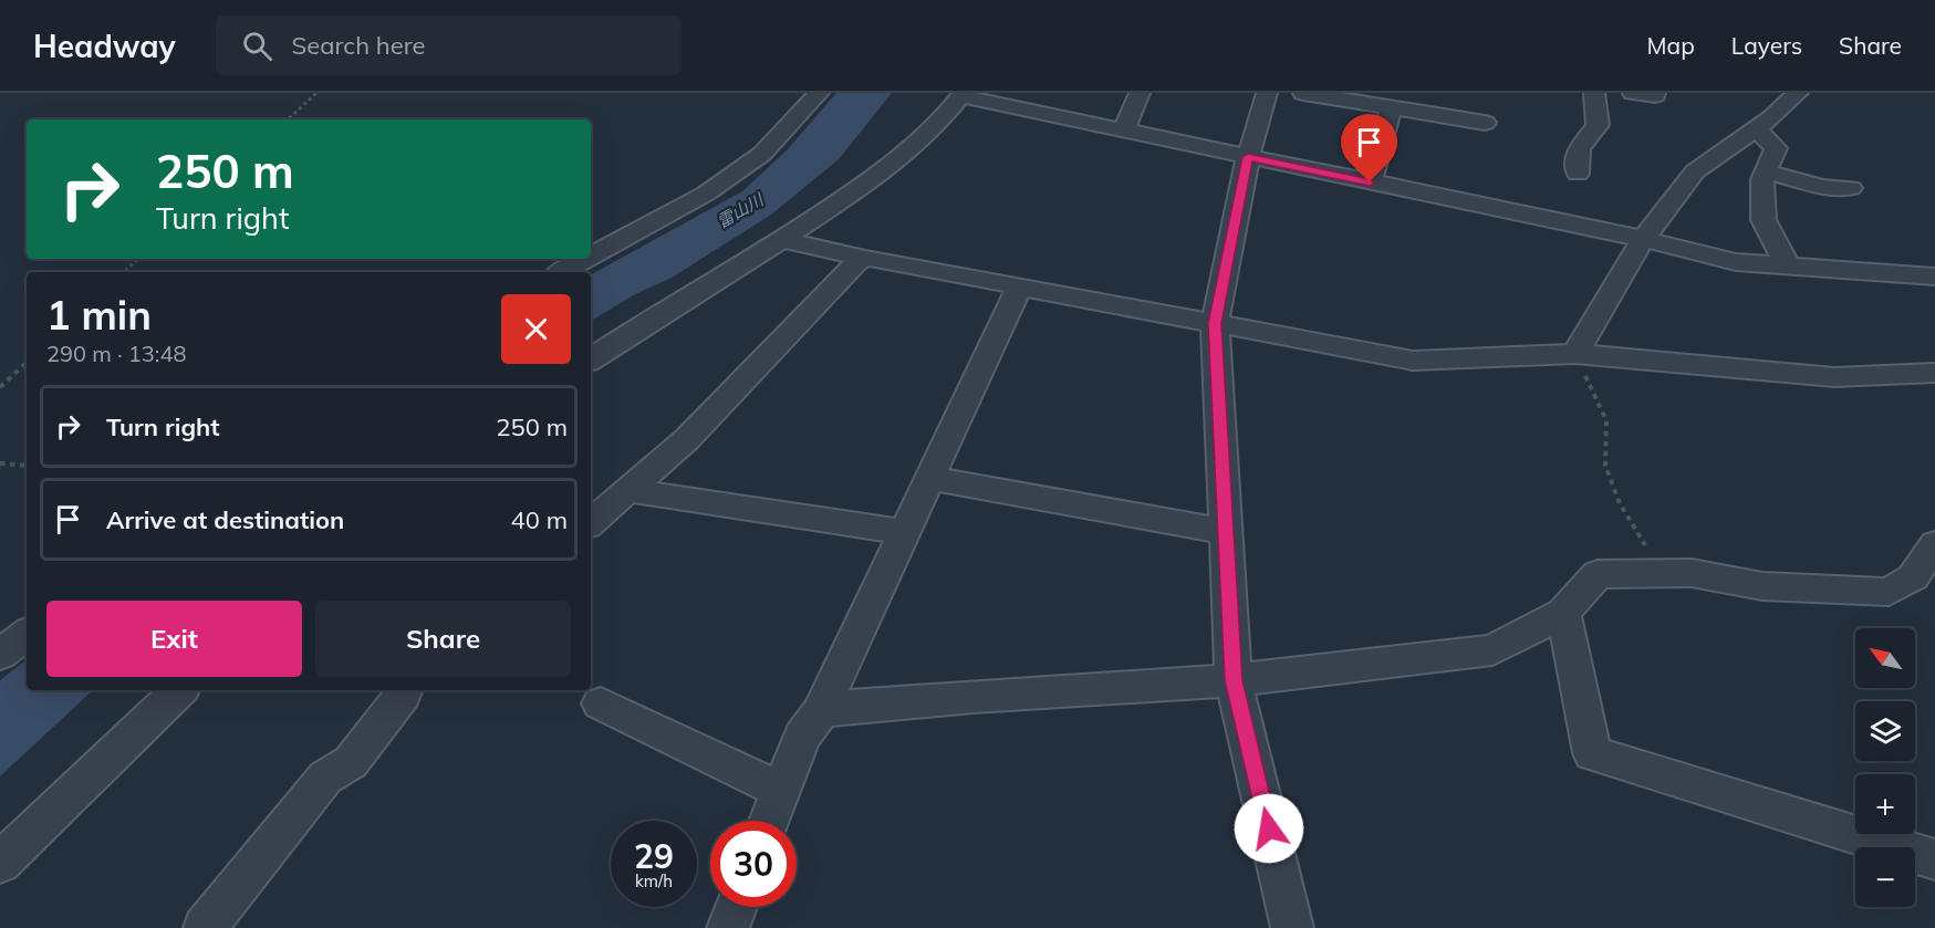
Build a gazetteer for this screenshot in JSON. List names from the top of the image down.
{
  "water": ["雷山川"],
  "north": "top left",
  "page": {
    "header": "Headway",
    "search": "Search here",
    "nav": ["Map", "Layers", "Share"],
    "turn": ["250 m", "Turn right"],
    "heading": ["1 min", "290 m · 13:48"],
    "list": [
      {
        "name": "Turn right",
        "value": "250 m"
      },
      {
        "name": "Arrive at destination",
        "value": "40 m"
      }
    ],
    "buttons": ["Exit", "Share"],
    "map_buttons": ["+", "−"],
    "speed": "29 km/h",
    "limit": "30"
  }
}
